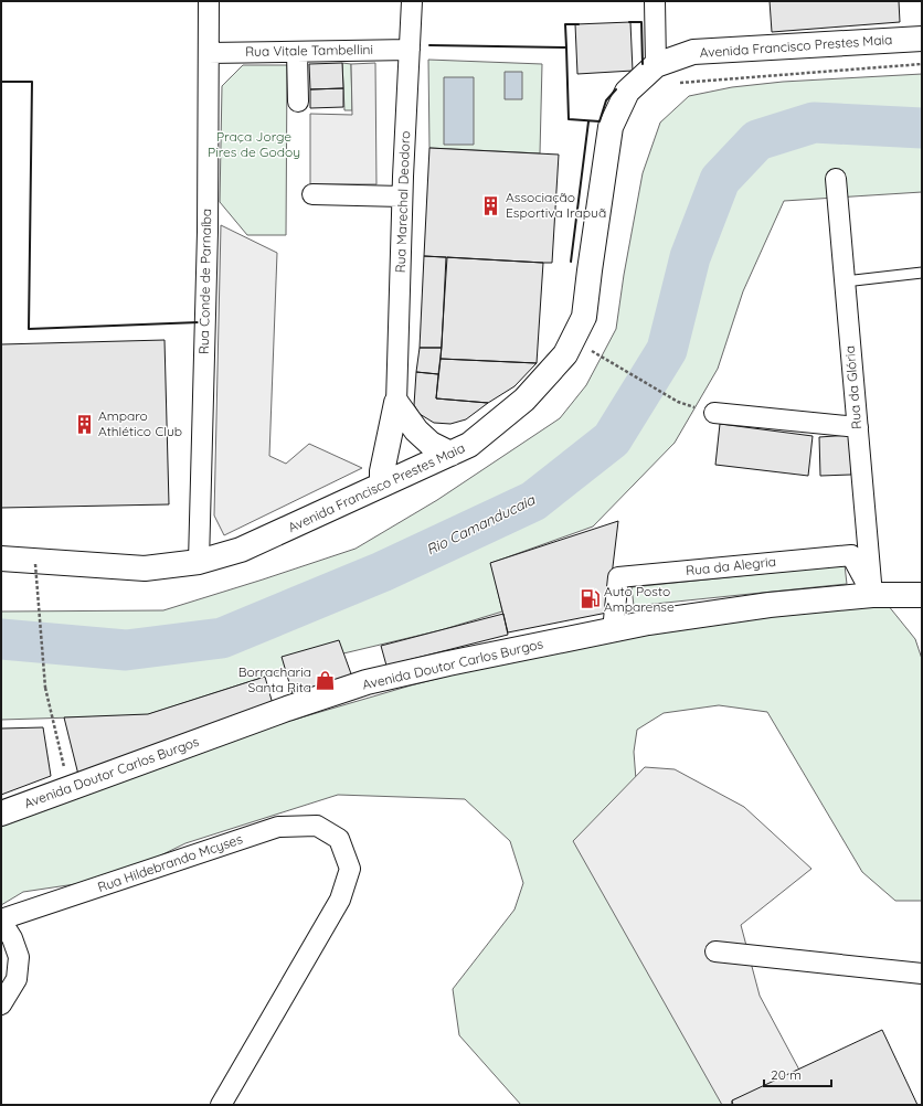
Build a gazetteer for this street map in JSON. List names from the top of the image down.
{
  "streets": {
    "street": [
      "Avenida Francisco Prestes Maia",
      "Rua Vitale Tambellini",
      "Rua Marechal Deodoro",
      "Rua Conde de Parnaíba",
      "Rua da Glória",
      "Rua da Alegria",
      "Avenida Doutor Carlos Burgos",
      "Rua Hildebrando Mcyses"
    ]
  },
  "crossings": [
    ["Avenida Francisco Prestes Maia", "Rua Conde de Parnaíba"],
    ["Rua Vitale Tambellini", "Rua Marechal Deodoro"],
    ["Rua Vitale Tambellini", "Rua Conde de Parnaíba"],
    ["Rua da Glória", "Rua da Alegria"],
    ["Rua da Glória", "Avenida Doutor Carlos Burgos"],
    ["Rua da Alegria", "Avenida Doutor Carlos Burgos"]
  ],
  "water": ["Rio Camanducaia"],
  "parks": ["Praça Jorge Pires de Godoy"],
  "places": {
    "building": ["Associação Esportiva Irapuã", "Amparo Athlético Club"],
    "fuel station": ["Auto Posto Amparense"],
    "shop": ["Borracharia Santa Rita"]
  },
  "scale_bar": "20 m"
}
